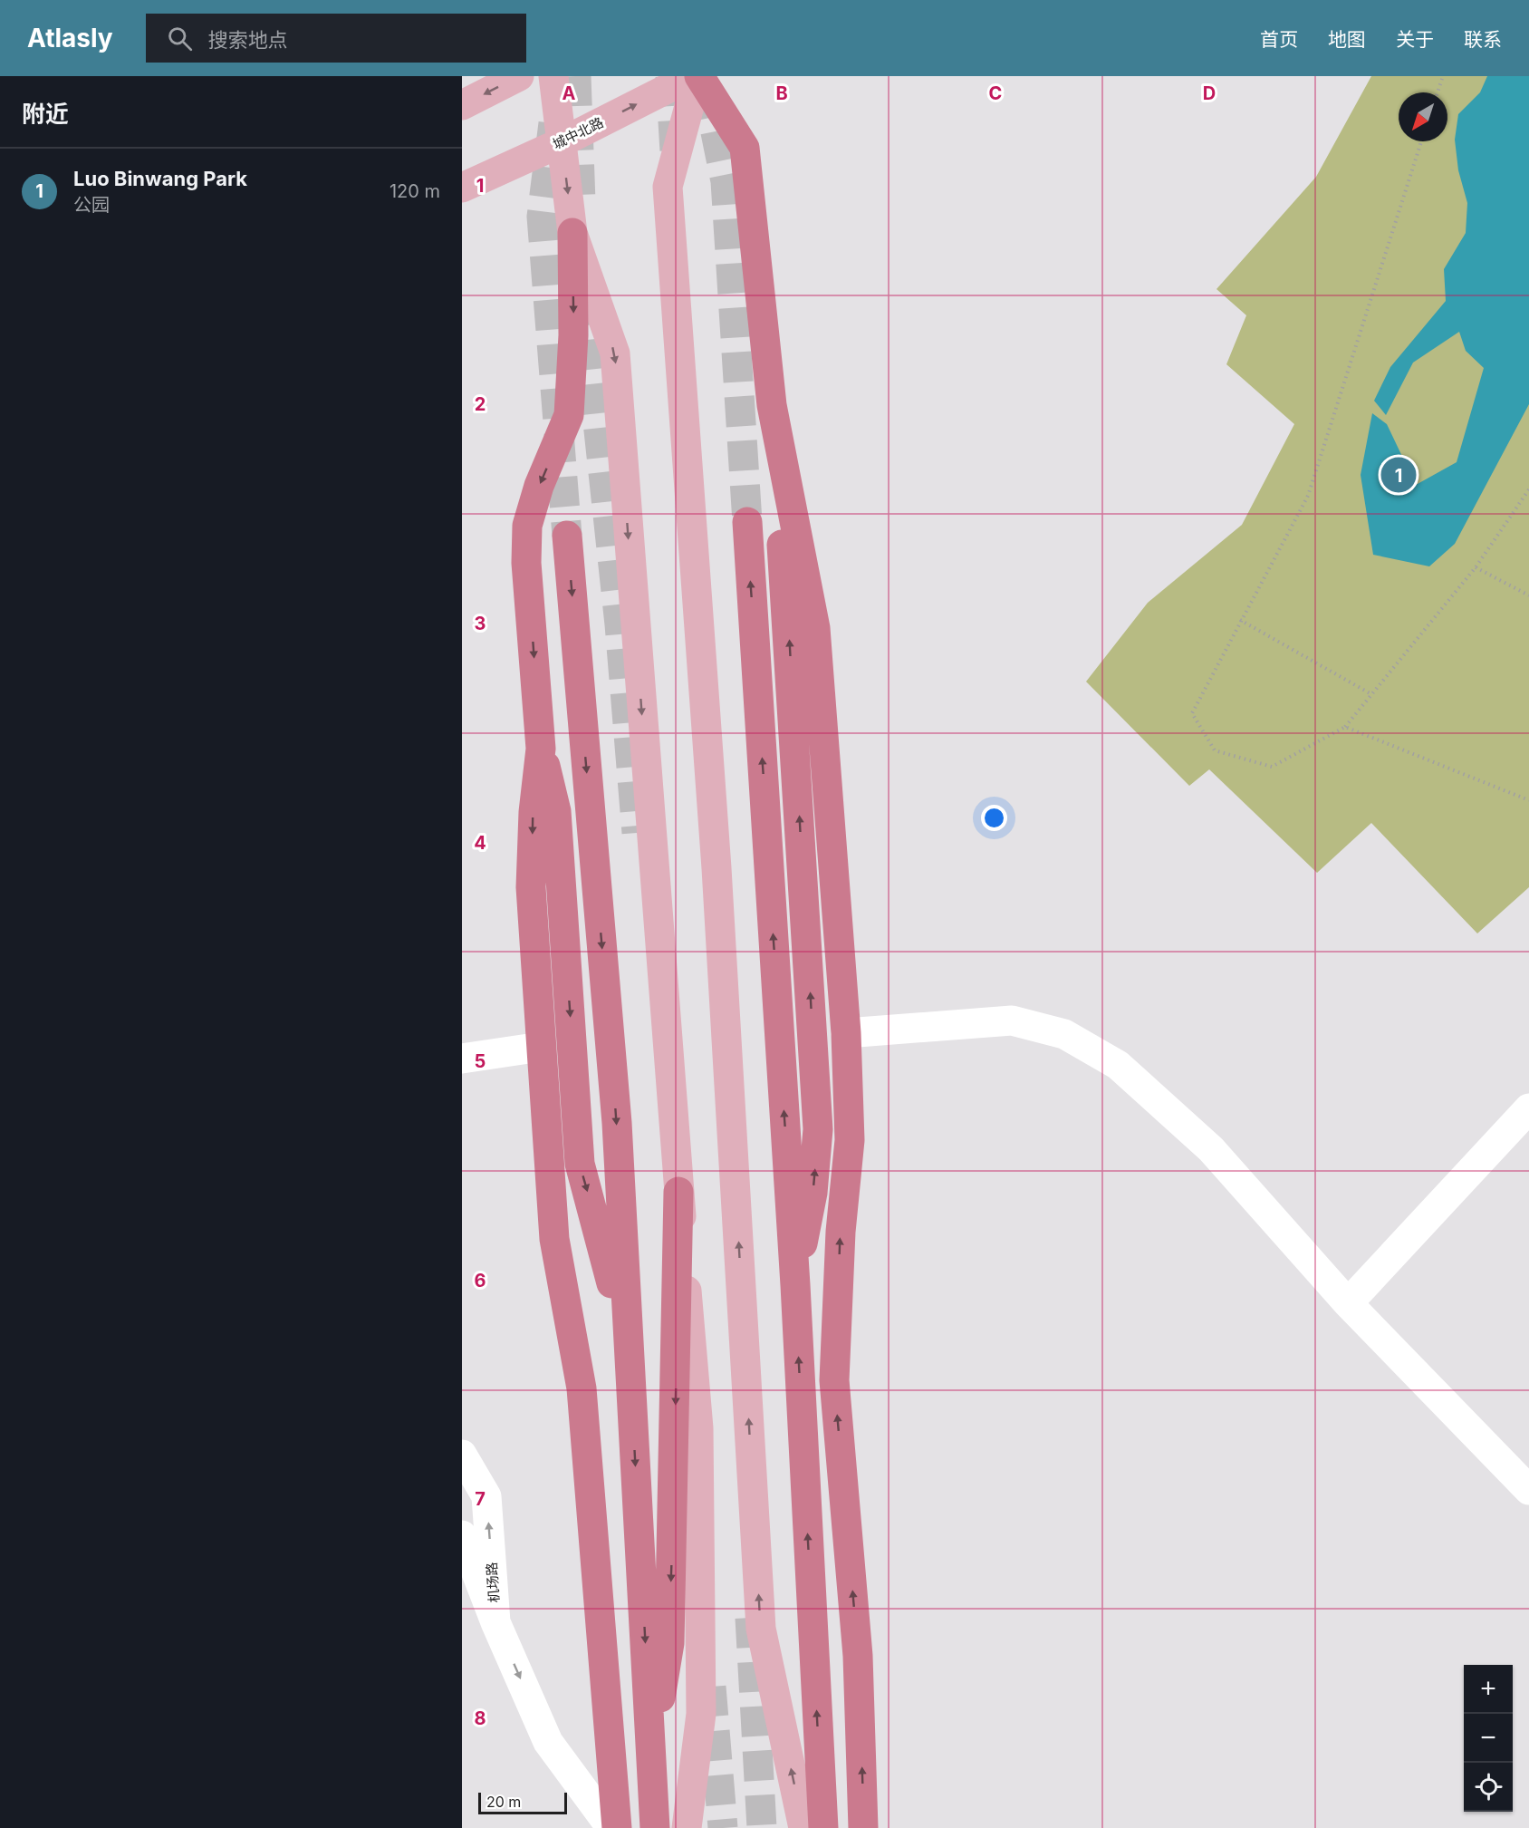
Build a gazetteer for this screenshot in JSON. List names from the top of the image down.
{
  "streets": {
    "main road": ["城中北路"],
    "street": ["机场路"]
  },
  "one_way": ["城中北路"],
  "scale_bar": "20 m",
  "north": "bottom left",
  "page": {
    "header": "Atlasly",
    "search": "搜索地点",
    "nav": [
      "首页",
      "地图",
      "关于",
      "联系"
    ],
    "heading": "附近",
    "list": [
      {
        "mark": "1",
        "name": "Luo Binwang Park",
        "note": "公园",
        "value": "120 m"
      }
    ],
    "pins": "1",
    "map_buttons": ["+", "−"],
    "scale": "20 m"
  },
  "grid": {
    "columns": [
      "A",
      "B",
      "C",
      "D"
    ],
    "rows": [
      "1",
      "2",
      "3",
      "4",
      "5",
      "6",
      "7",
      "8"
    ]
  }
}
